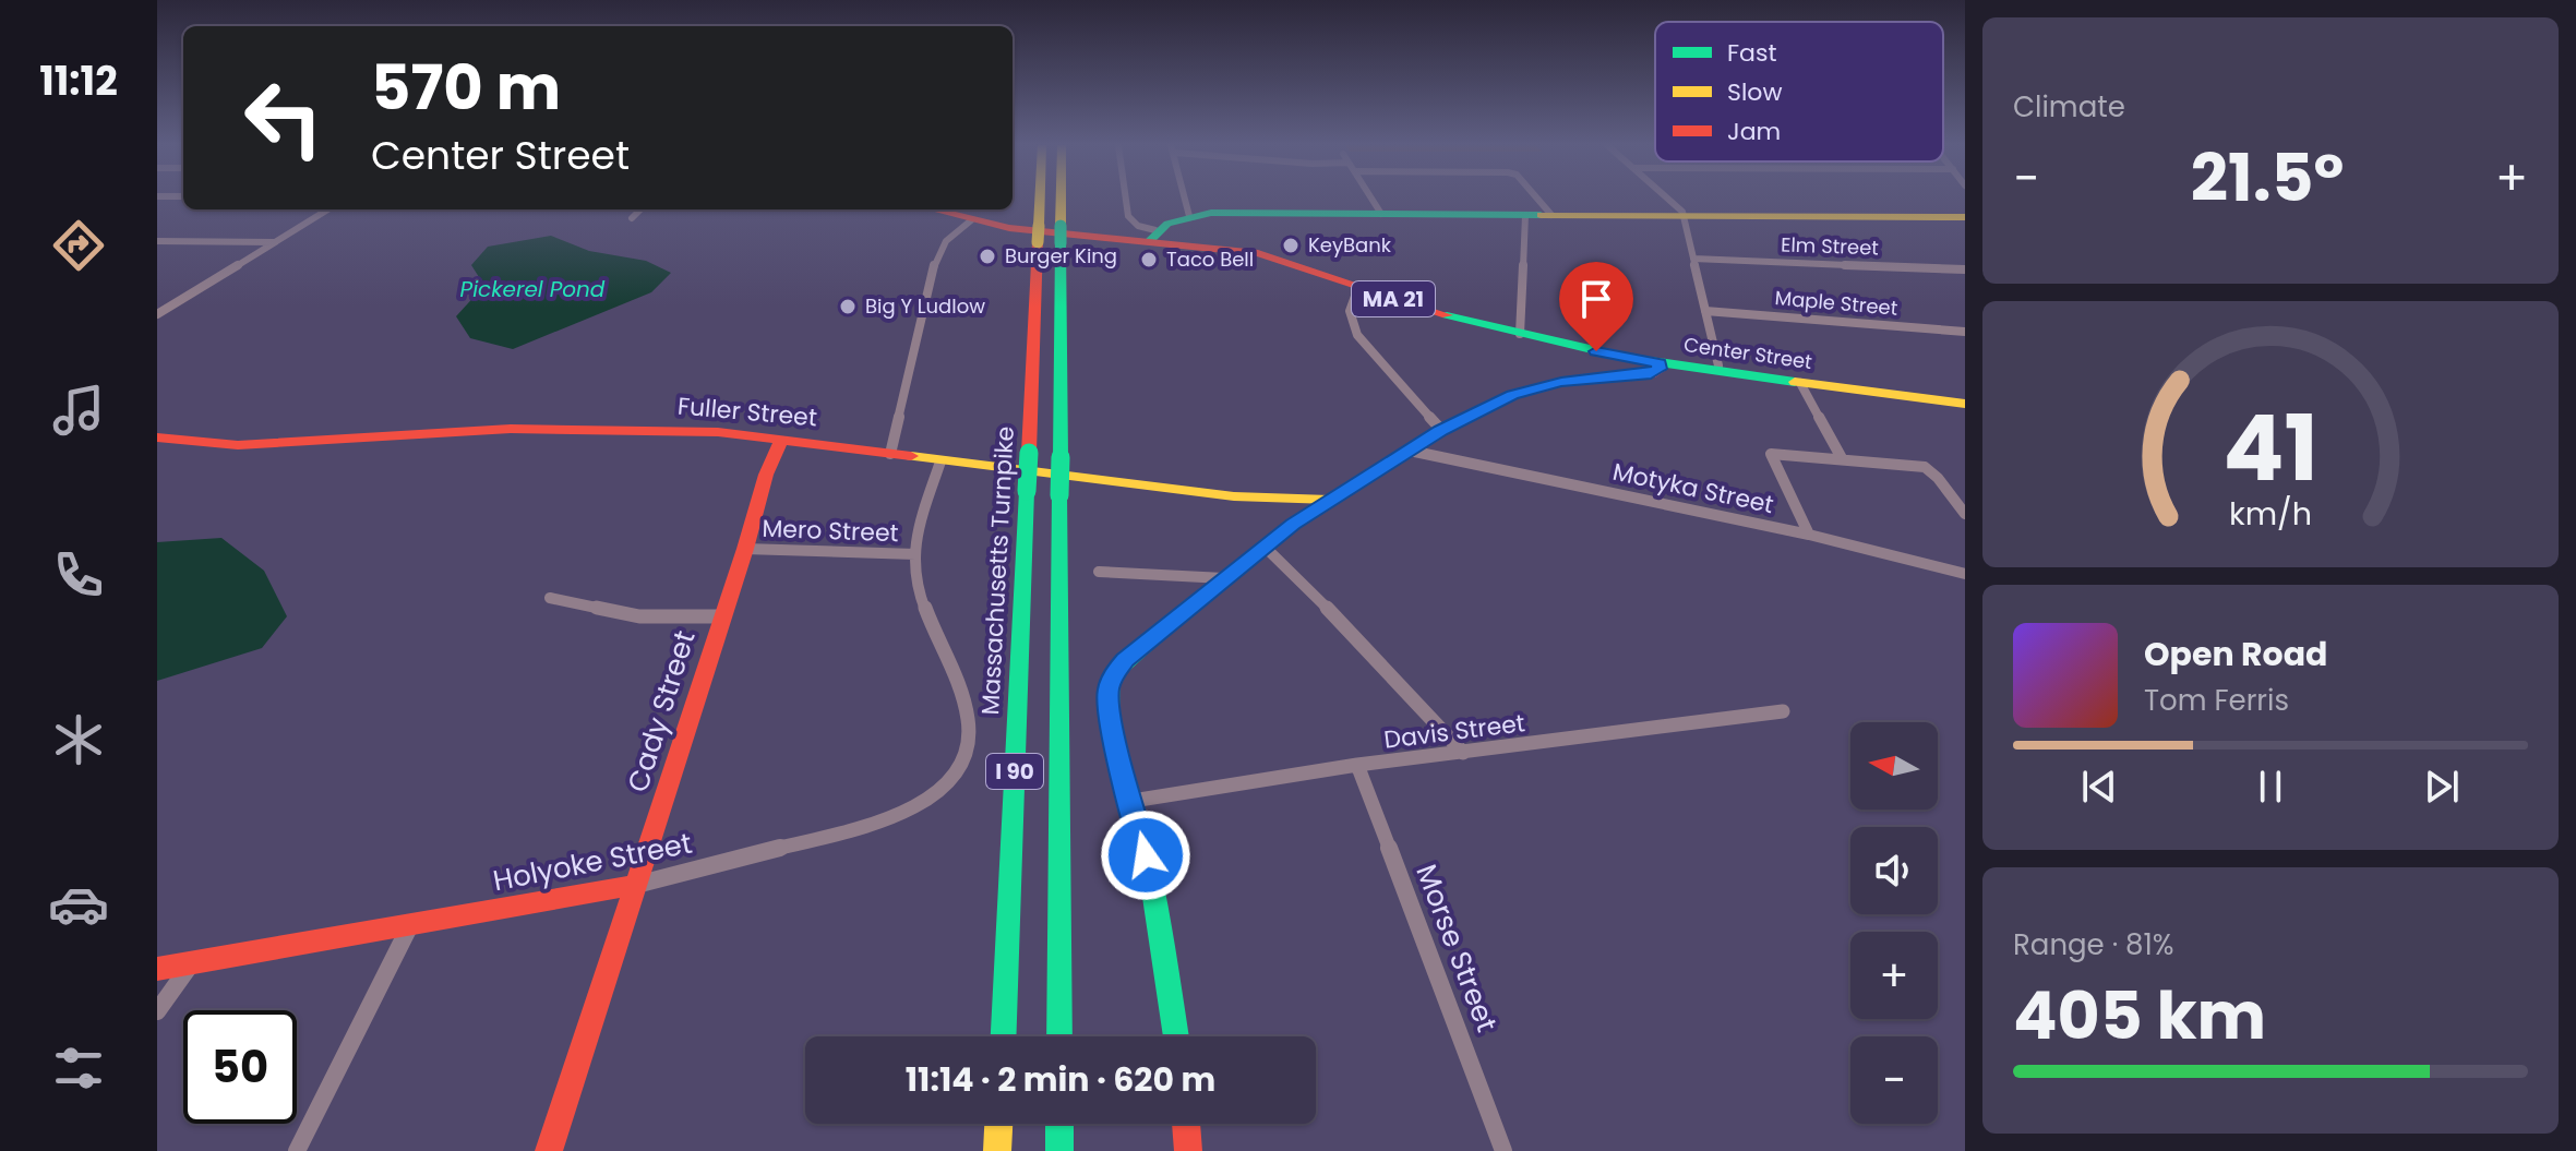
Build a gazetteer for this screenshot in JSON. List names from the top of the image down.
{
  "streets": {
    "main road": [
      "MA 21",
      "Center Street",
      "Fuller Street",
      "Massachusetts Turnpike",
      "Cady Street",
      "I 90",
      "Holyoke Street"
    ],
    "street": [
      "Elm Street",
      "Maple Street",
      "Motyka Street",
      "Mero Street",
      "Davis Street",
      "Morse Street"
    ]
  },
  "crossings": [
    ["Fuller Street", "Cady Street"],
    ["Mero Street", "Cady Street"],
    ["Mero Street", "Holyoke Street"],
    ["Cady Street", "Holyoke Street"],
    ["Davis Street", "Morse Street"]
  ],
  "water": ["Pickerel Pond"],
  "places": [
    "KeyBank",
    "Burger King",
    "Taco Bell",
    "Big Y Ludlow"
  ],
  "legend": ["Fast", "Slow", "Jam"],
  "north": "left",
  "page": {
    "tabs": "11:12",
    "tile": [
      "Climate",
      ["Range · 81%", "405 km"]
    ],
    "turn": ["570 m", "Center Street"],
    "heat": ["−", "21.5°", "+"],
    "song": ["Open Road", "Tom Ferris"],
    "map_buttons": ["+", "−"],
    "limit": "50",
    "trip": "11:14 · 2 min · 620 m",
    "gauge": ["41", "km/h"]
  }
}
